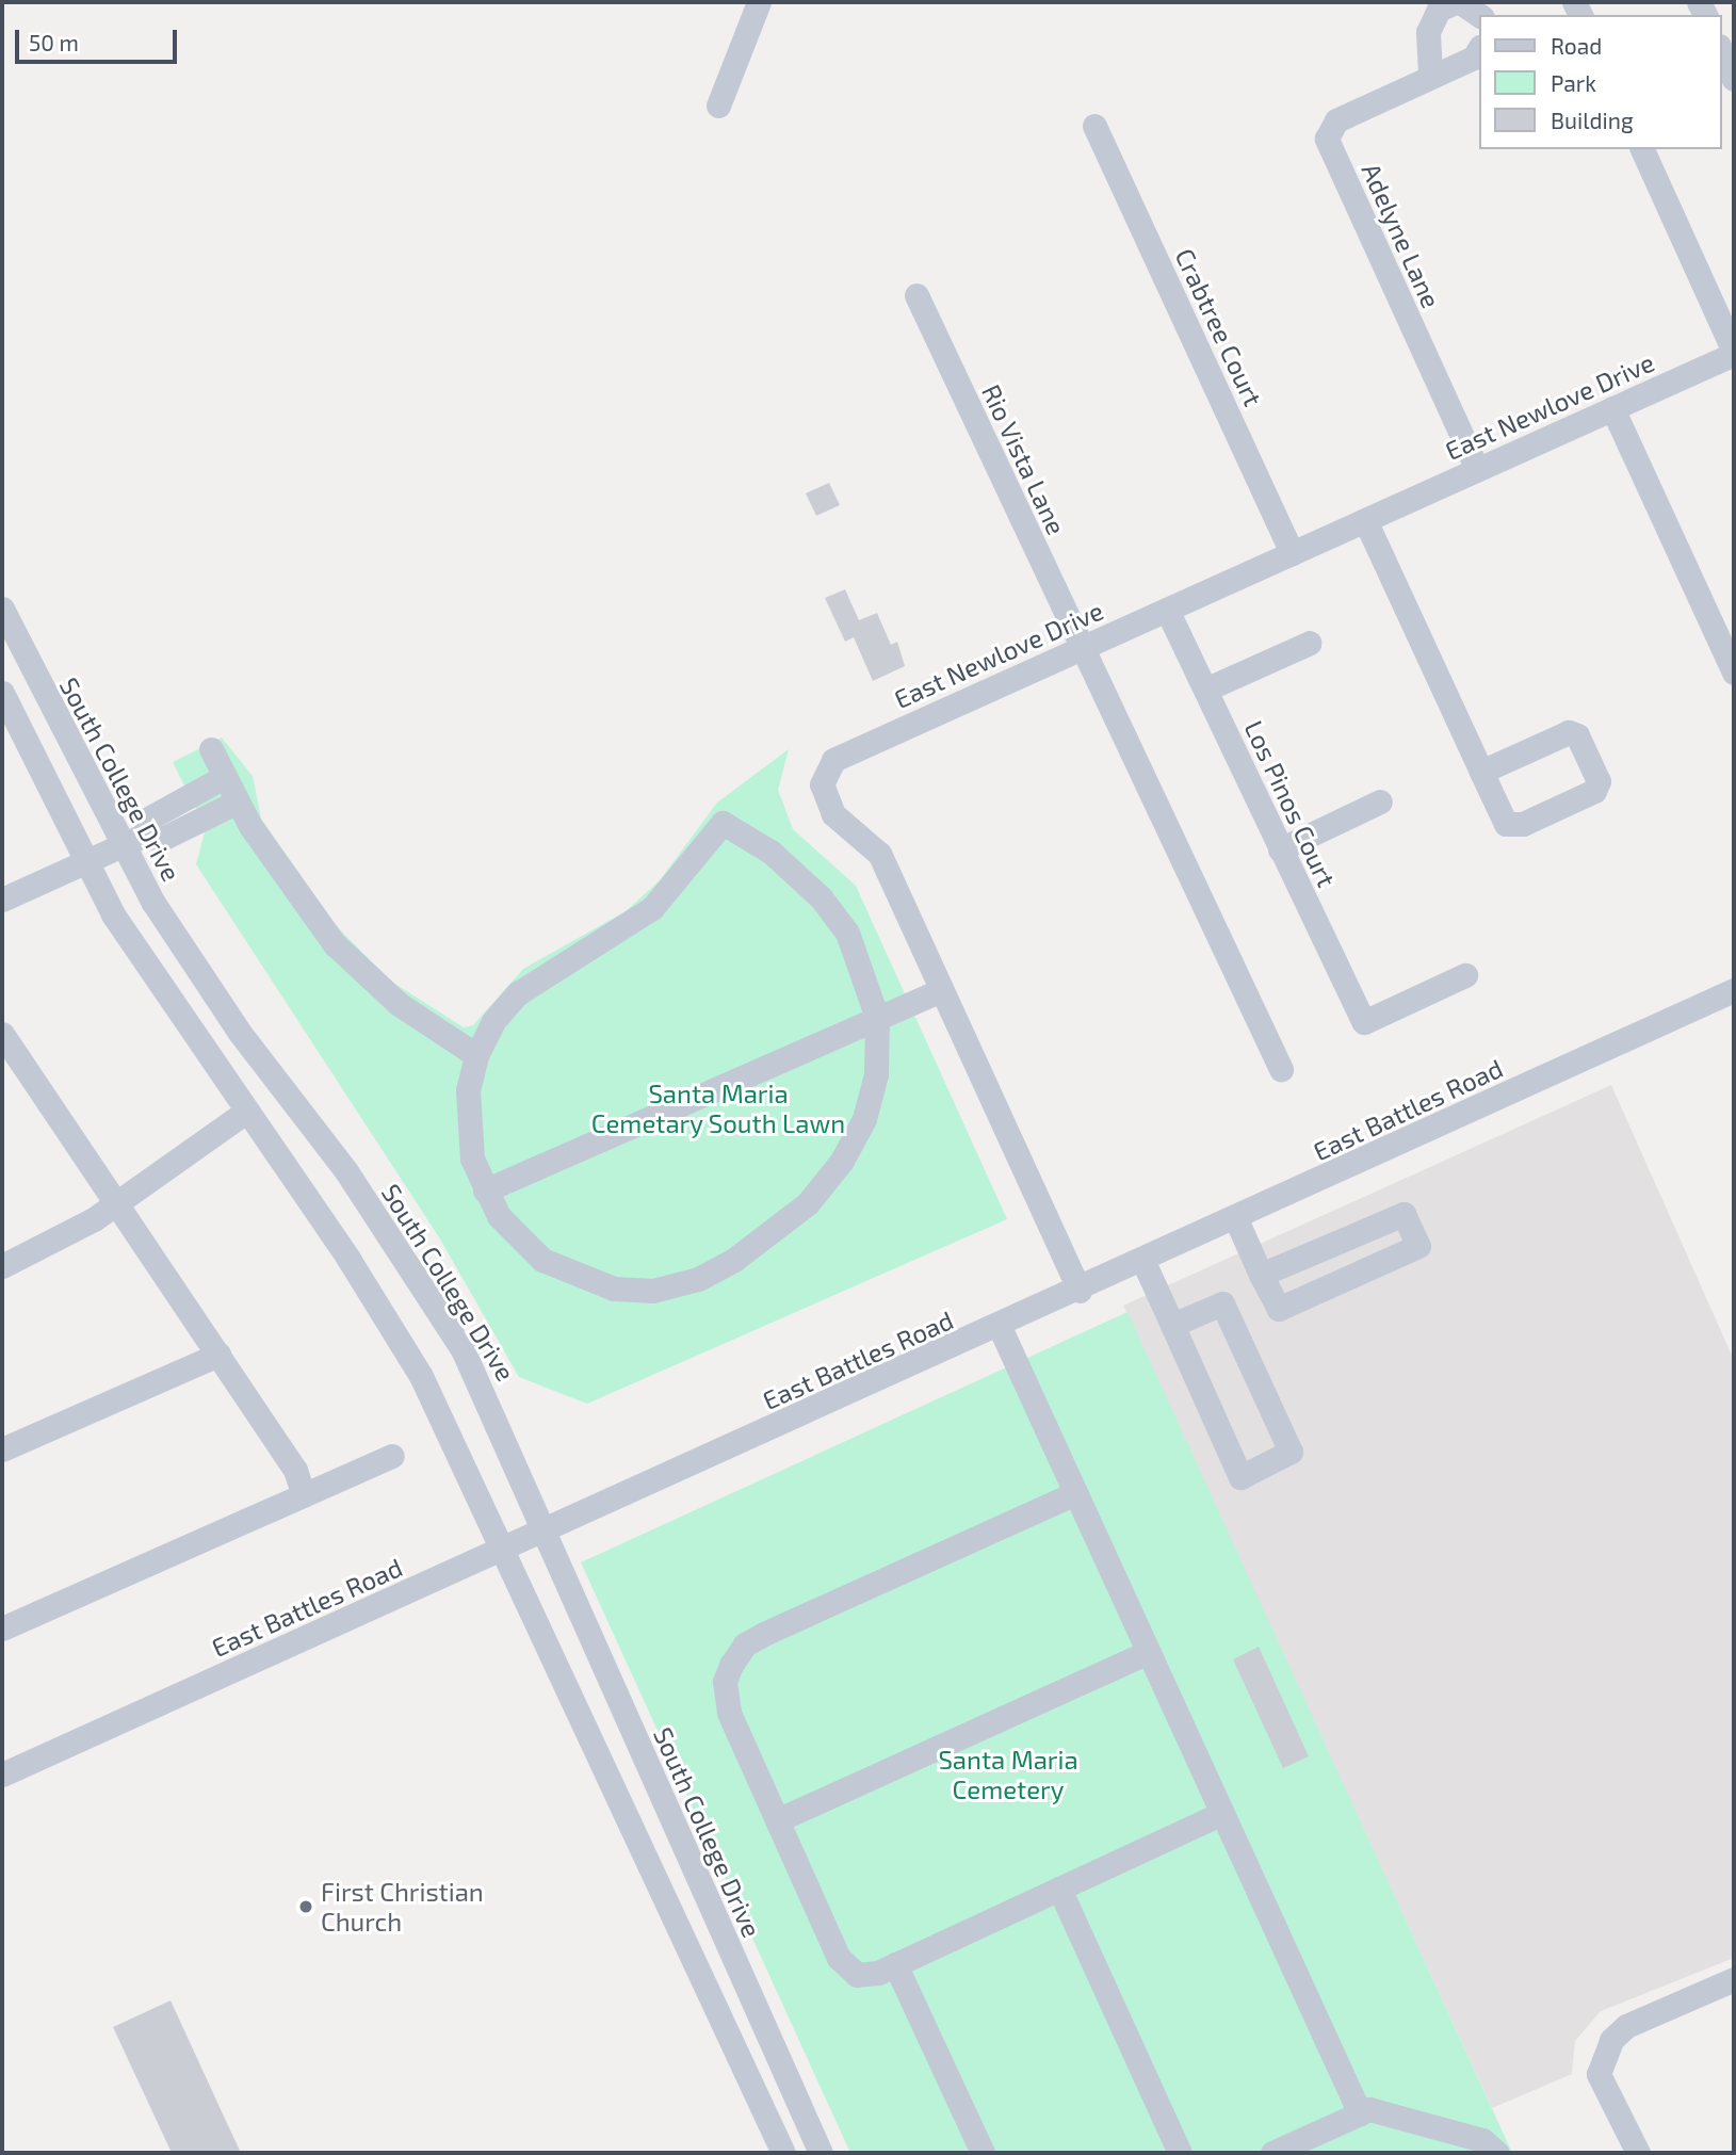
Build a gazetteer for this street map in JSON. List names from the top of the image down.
{
  "streets": {
    "street": [
      "Adelyne Lane",
      "Crabtree Court",
      "East Newlove Drive",
      "Rio Vista Lane",
      "South College Drive",
      "Los Pinos Court",
      "East Battles Road"
    ]
  },
  "crossings": [
    ["Adelyne Lane", "East Newlove Drive"],
    ["Crabtree Court", "East Newlove Drive"],
    ["East Newlove Drive", "Rio Vista Lane"],
    ["East Newlove Drive", "Los Pinos Court"],
    ["East Newlove Drive", "East Battles Road"],
    ["South College Drive", "East Battles Road"]
  ],
  "parks": ["Santa Maria Cemetary South Lawn", "Santa Maria Cemetery"],
  "places": ["First Christian Church"],
  "legend": ["Road", "Park", "Building"],
  "scale_bar": "50 m"
}
